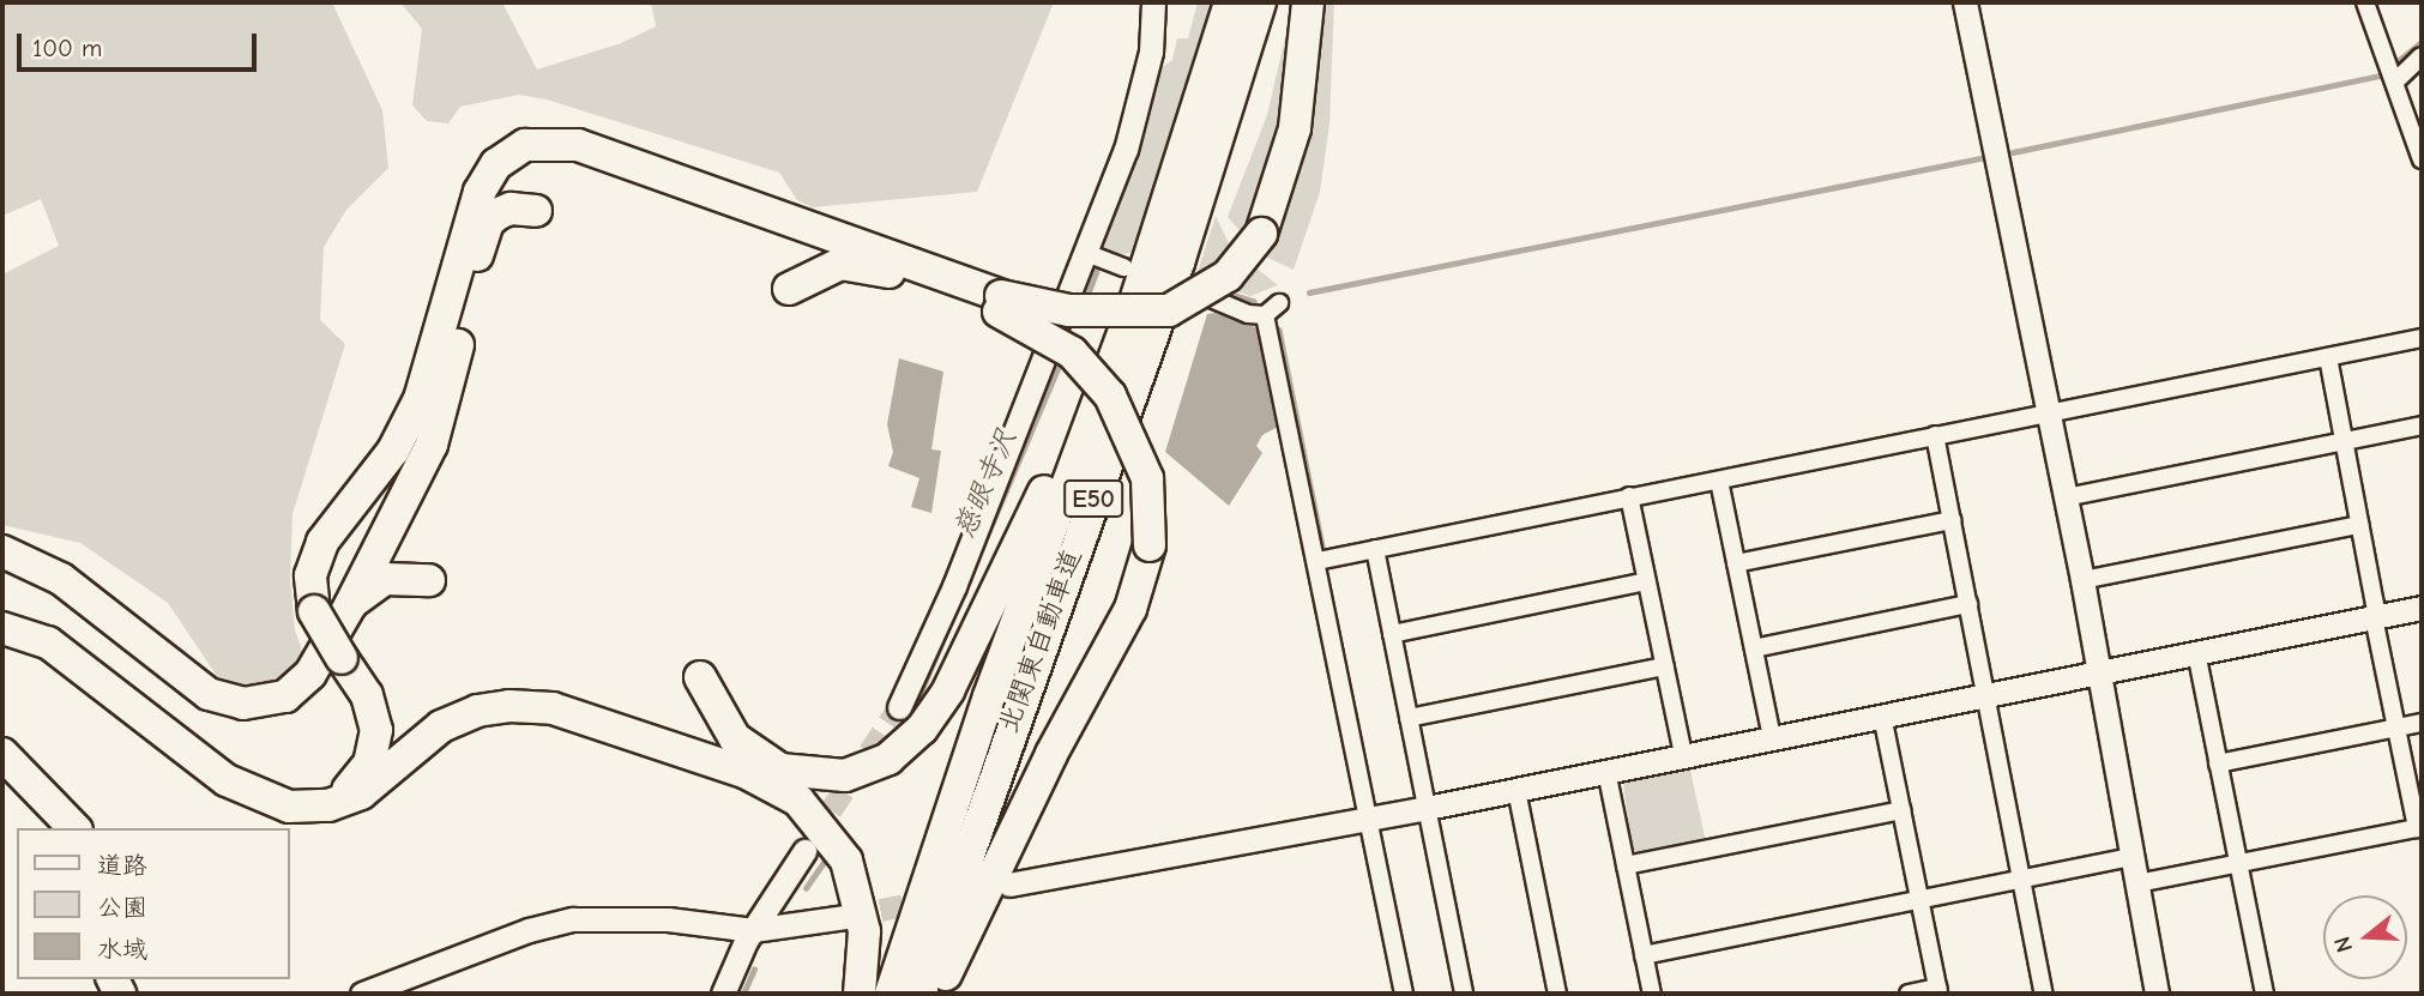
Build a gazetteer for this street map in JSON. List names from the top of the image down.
{
  "streets": {
    "highway": ["E50", "北関東自動車道"]
  },
  "water": ["慈眼寺沢"],
  "legend": ["道路", "公園", "水域"],
  "scale_bar": "100 m",
  "north": "left"
}
